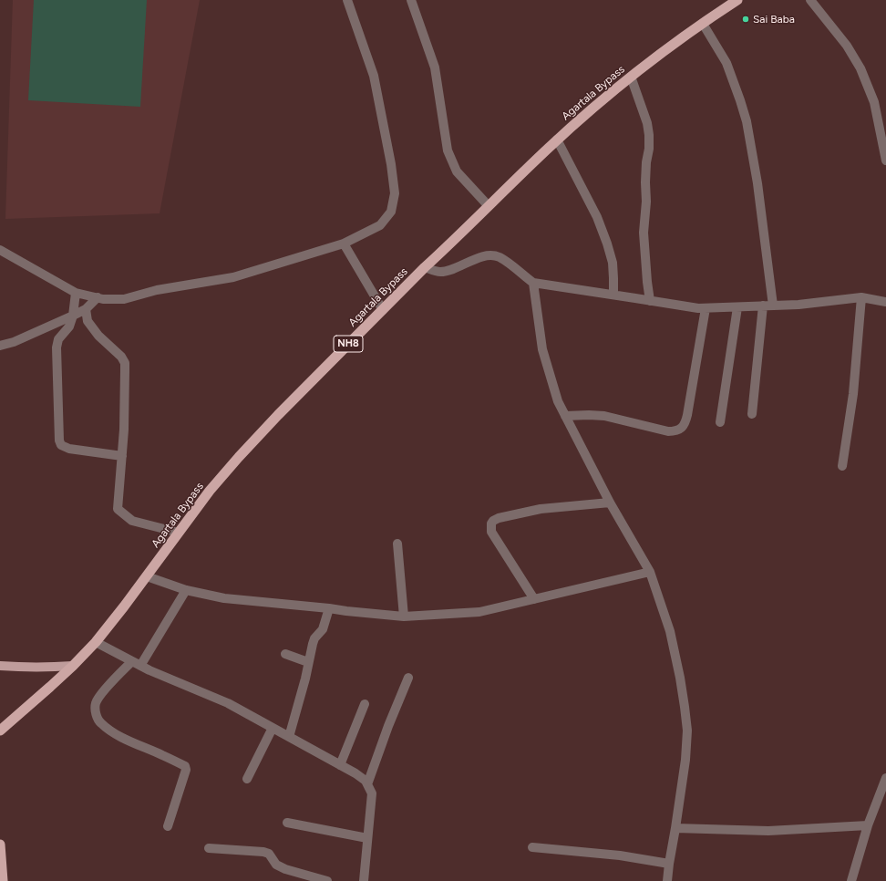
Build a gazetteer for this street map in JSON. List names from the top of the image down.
{
  "streets": {
    "highway": ["Agartala Bypass", "NH8"]
  },
  "places": ["Sai Baba"]
}
